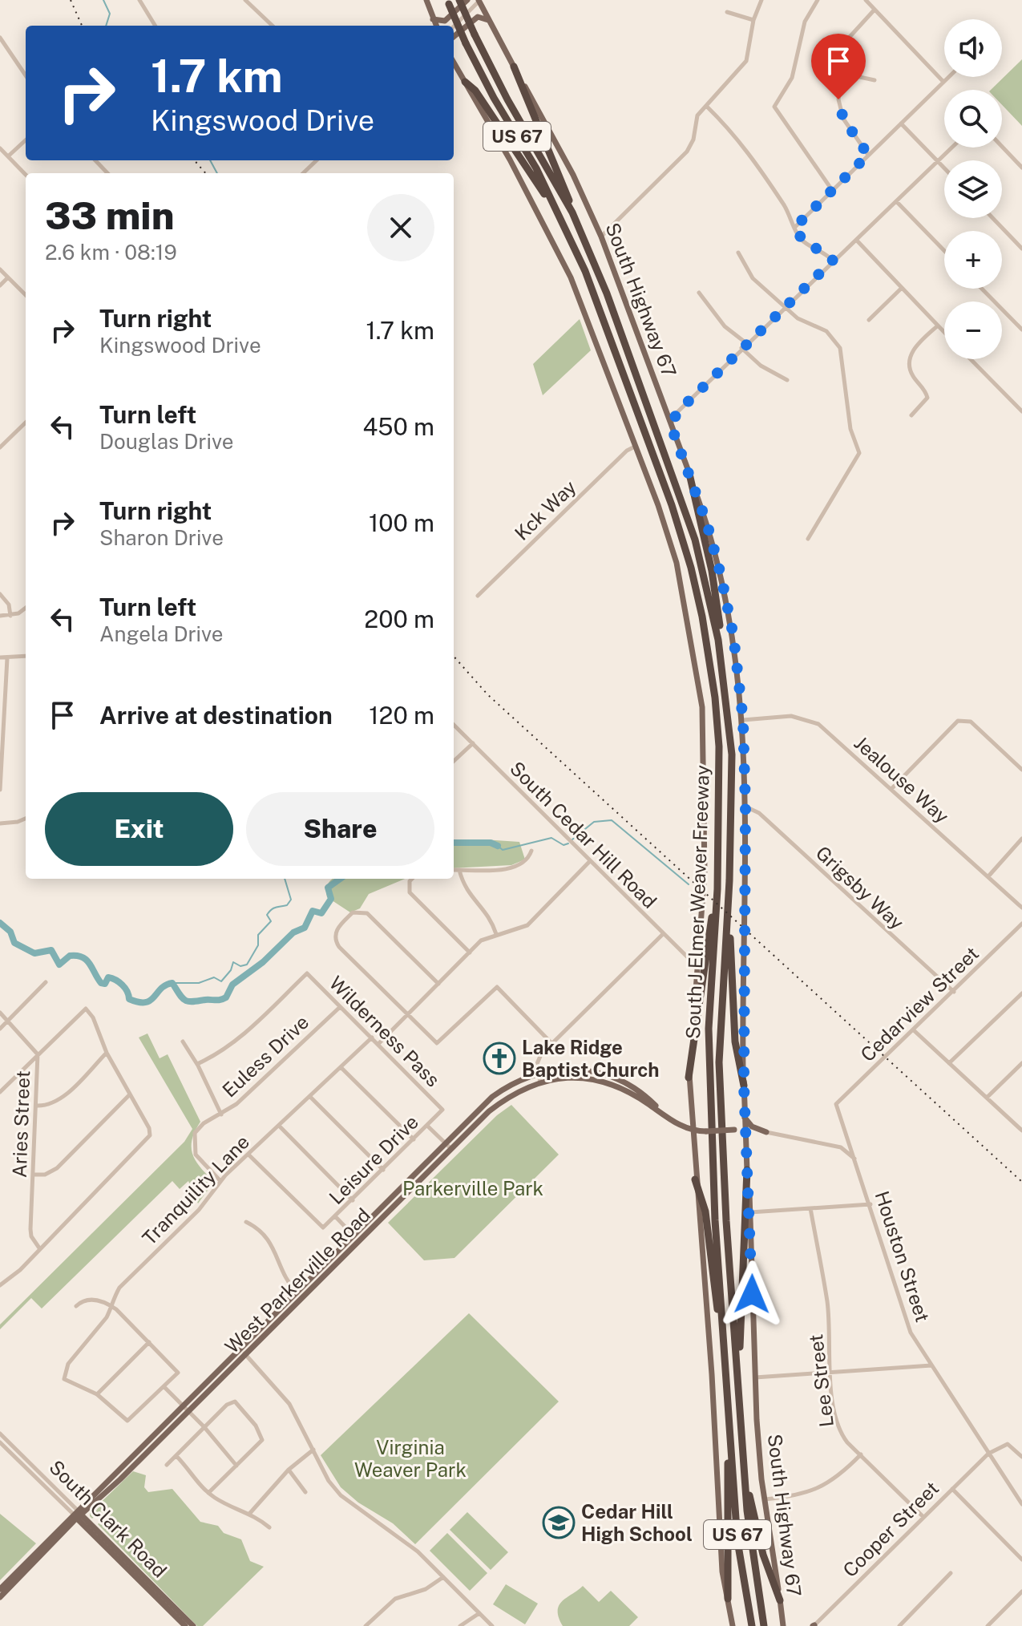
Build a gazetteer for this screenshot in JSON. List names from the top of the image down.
{
  "streets": {
    "highway": ["US 67", "South J Elmer Weaver Freeway"],
    "main road": ["South Highway 67", "West Parkerville Road", "South Clark Road"],
    "street": [
      "Kck Way",
      "Jealouse Way",
      "South Cedar Hill Road",
      "Grigsby Way",
      "Cedarview Street",
      "Wilderness Pass",
      "Euless Drive",
      "Aries Street",
      "Leisure Drive",
      "Tranquility Lane",
      "Houston Street",
      "Lee Street",
      "Cooper Street"
    ]
  },
  "crossings": [
    ["South Highway 67", "Jealouse Way"],
    ["South Highway 67", "Grigsby Way"],
    ["Grigsby Way", "Cedarview Street"],
    ["Cedarview Street", "Houston Street"],
    ["Wilderness Pass", "Euless Drive"],
    ["Wilderness Pass", "Leisure Drive"],
    ["Wilderness Pass", "Tranquility Lane"],
    ["Euless Drive", "Tranquility Lane"],
    ["Leisure Drive", "Tranquility Lane"],
    ["Houston Street", "Cooper Street"],
    ["West Parkerville Road", "South Clark Road"],
    ["Lee Street", "Cooper Street"]
  ],
  "parks": ["Parkerville Park", "Virginia Weaver Park"],
  "places": {
    "church": ["Lake Ridge Baptist Church"],
    "school or university": ["Cedar Hill High School"]
  },
  "page": {
    "map_buttons": ["+", "−"],
    "turn": ["1.7 km", "Kingswood Drive"],
    "heading": ["33 min", "2.6 km · 08:19"],
    "list": [
      {
        "name": "Turn right",
        "note": "Kingswood Drive",
        "value": "1.7 km"
      },
      {
        "name": "Turn left",
        "note": "Douglas Drive",
        "value": "450 m"
      },
      {
        "name": "Turn right",
        "note": "Sharon Drive",
        "value": "100 m"
      },
      {
        "name": "Turn left",
        "note": "Angela Drive",
        "value": "200 m"
      },
      {
        "name": "Arrive at destination",
        "value": "120 m"
      }
    ],
    "buttons": ["Exit", "Share"]
  }
}
